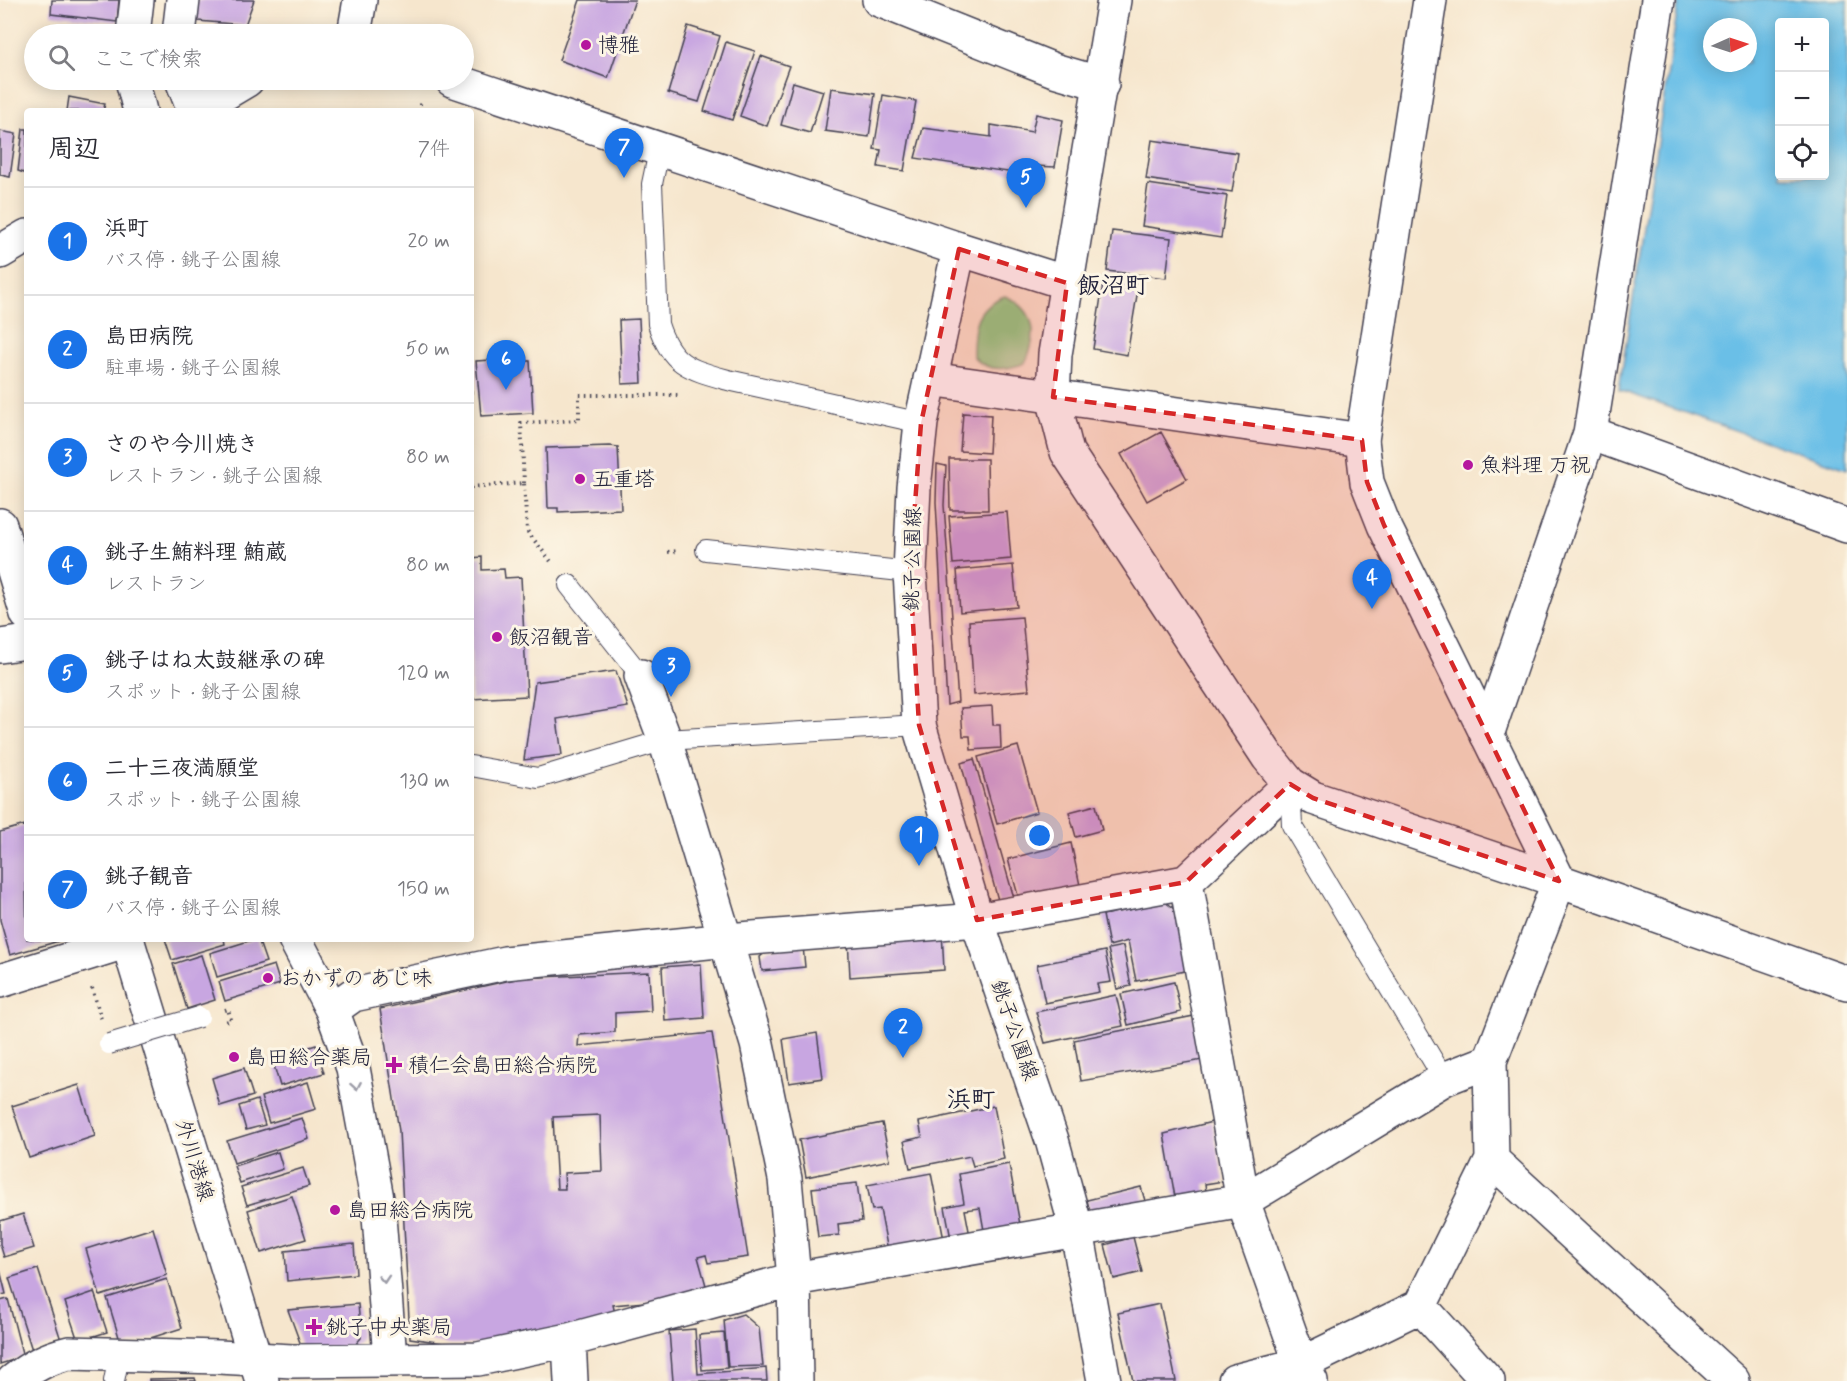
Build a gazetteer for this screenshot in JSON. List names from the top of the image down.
{
  "streets": {
    "street": ["銚子公園線", "外川港線"]
  },
  "districts": ["飯沼町", "浜町"],
  "places": {
    "other": [
      "博雅",
      "魚料理 万祝",
      "五重塔",
      "飯沼観音",
      "おかずの あじ味",
      "島田総合薬局",
      "島田総合病院"
    ],
    "health": ["積仁会島田総合病院", "銚子中央薬局"]
  },
  "north": "right",
  "page": {
    "map_buttons": ["+", "−"],
    "search": "ここで検索",
    "heading": ["周辺", "7件"],
    "pins": [
      "7",
      "5",
      "6",
      "4",
      "3",
      "1",
      "2"
    ],
    "list": [
      {
        "mark": "1",
        "name": "浜町",
        "note": "バス停 · 銚子公園線",
        "value": "20 m"
      },
      {
        "mark": "2",
        "name": "島田病院",
        "note": "駐車場 · 銚子公園線",
        "value": "50 m"
      },
      {
        "mark": "3",
        "name": "さのや今川焼き",
        "note": "レストラン · 銚子公園線",
        "value": "80 m"
      },
      {
        "mark": "4",
        "name": "銚子生鮪料理 鮪蔵",
        "note": "レストラン",
        "value": "80 m"
      },
      {
        "mark": "5",
        "name": "銚子はね太鼓継承の碑",
        "note": "スポット · 銚子公園線",
        "value": "120 m"
      },
      {
        "mark": "6",
        "name": "二十三夜満願堂",
        "note": "スポット · 銚子公園線",
        "value": "130 m"
      },
      {
        "mark": "7",
        "name": "銚子観音",
        "note": "バス停 · 銚子公園線",
        "value": "150 m"
      }
    ]
  }
}
